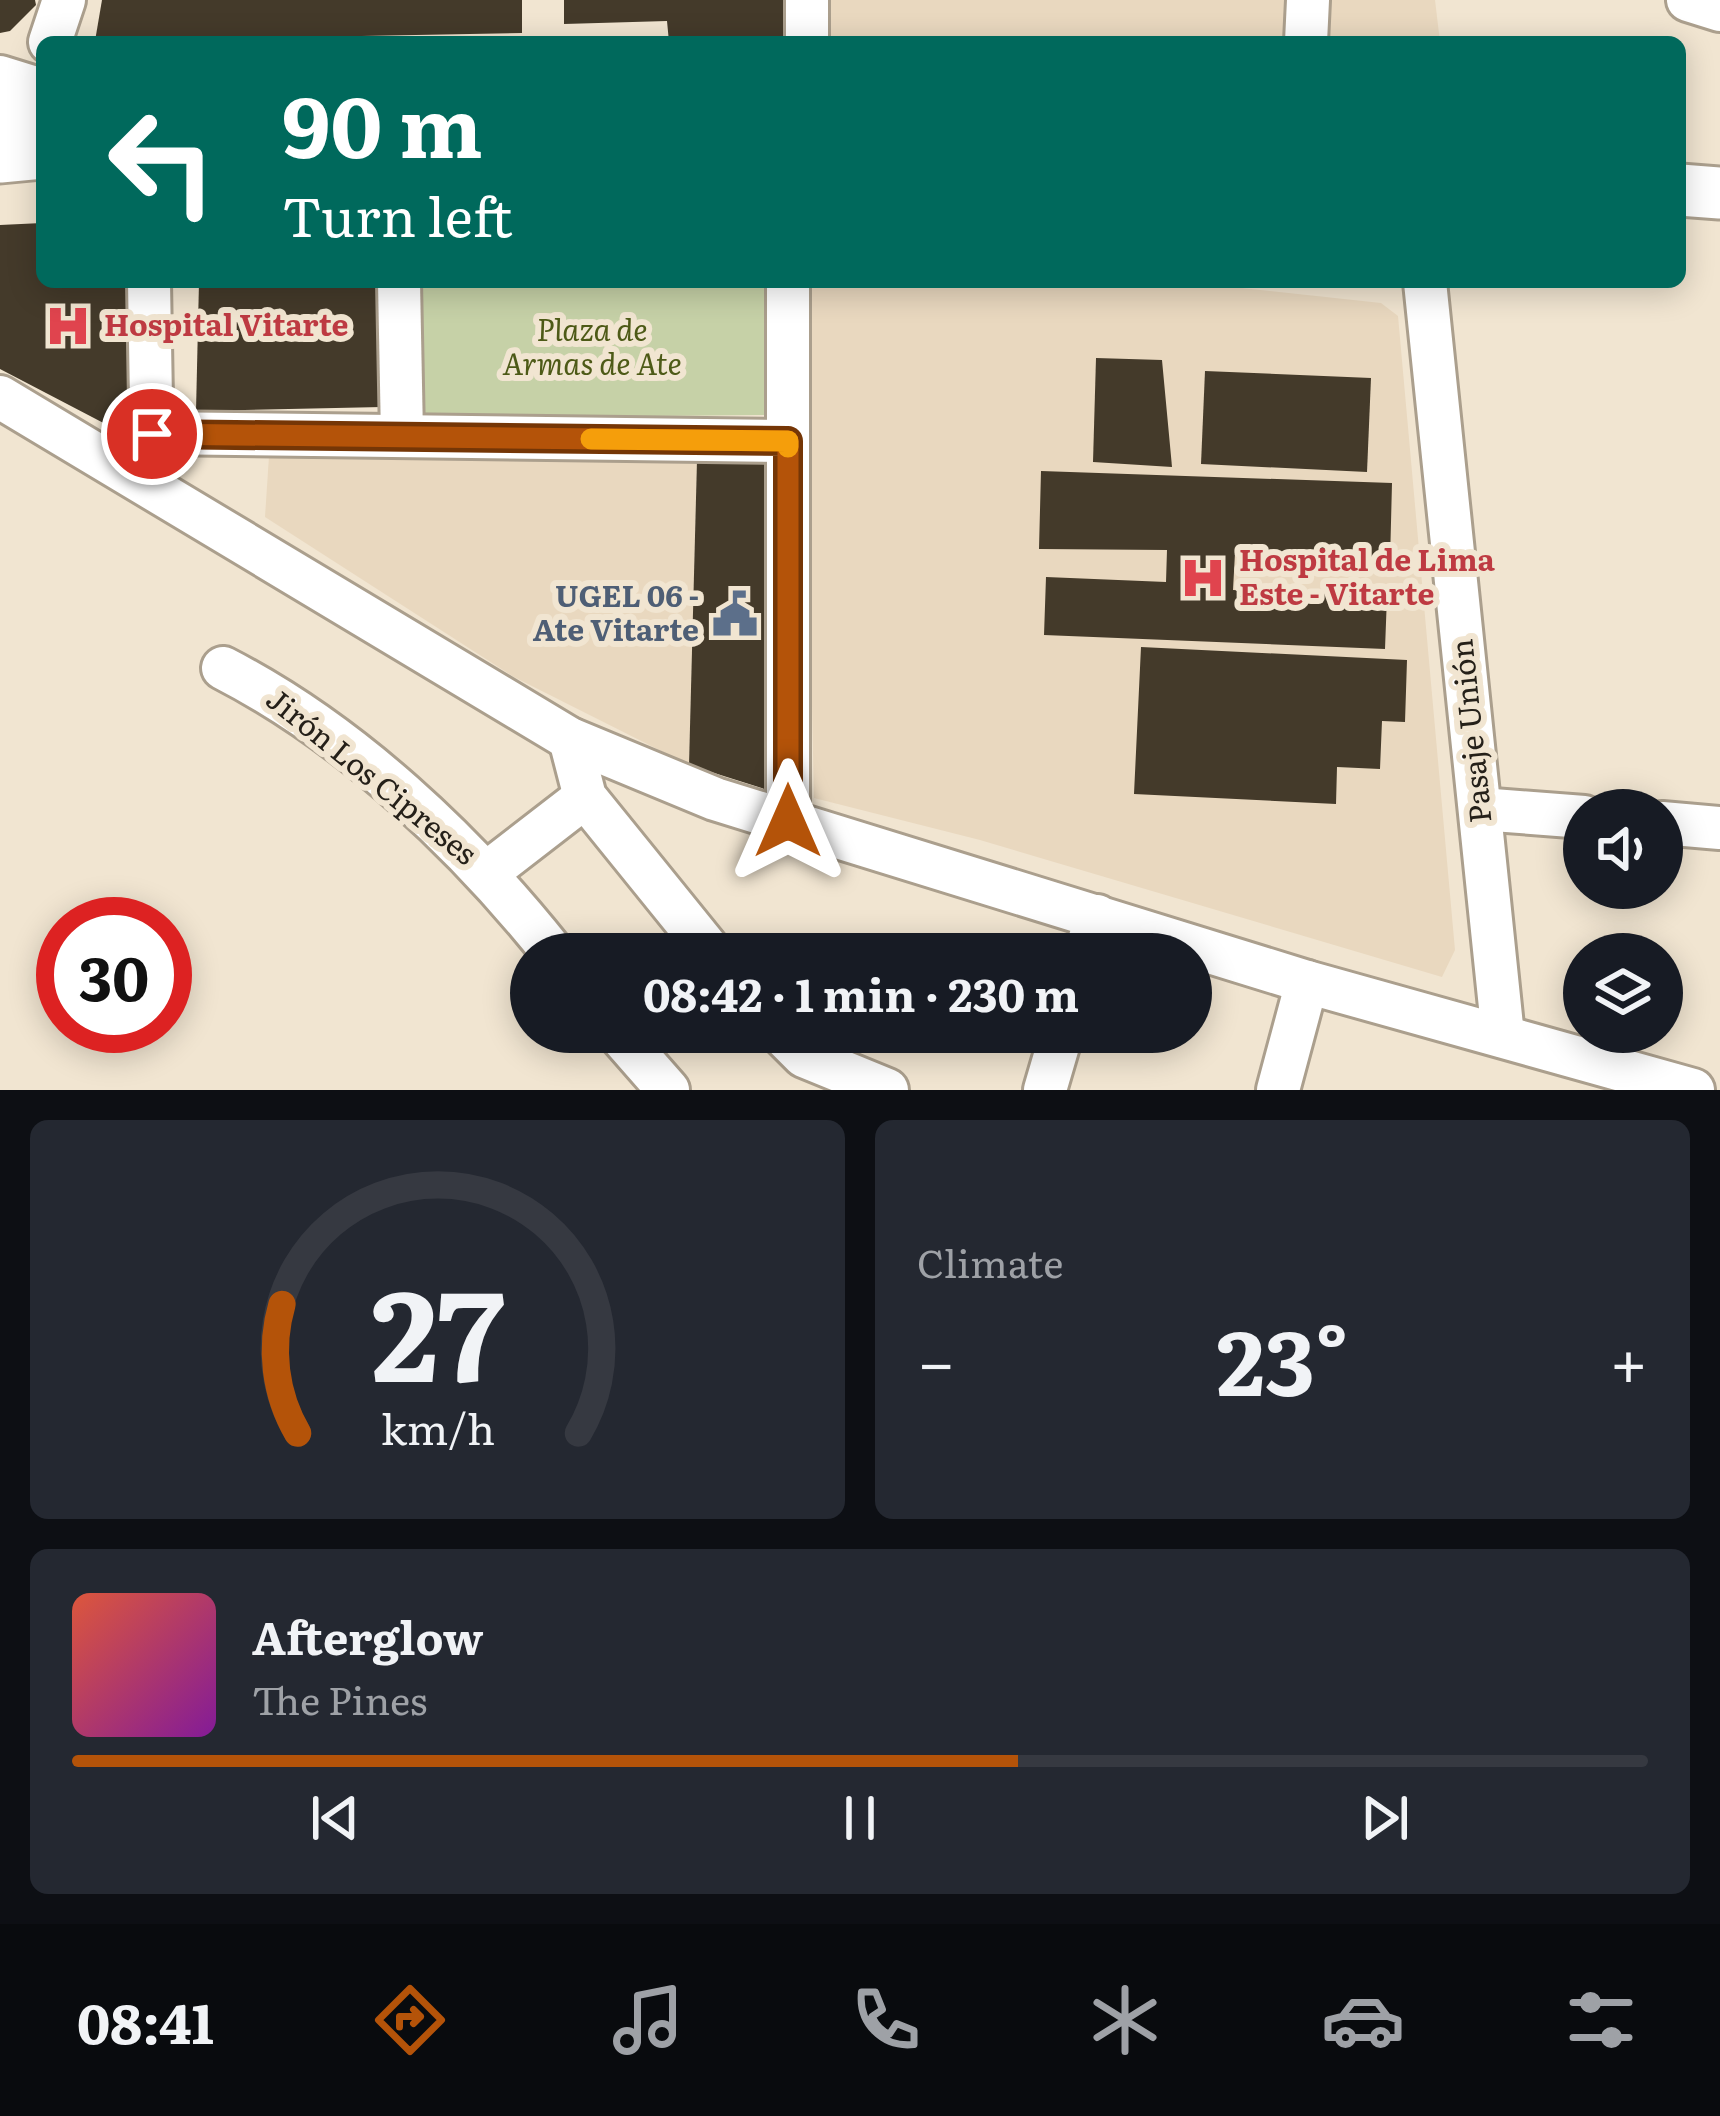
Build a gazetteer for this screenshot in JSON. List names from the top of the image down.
{
  "streets": {
    "street": ["Pasaje Unión", "Jirón Los Cipreses"]
  },
  "parks": ["Plaza de Armas de Ate"],
  "places": {
    "hospital": ["Hospital Vitarte", "Hospital de Lima Este - Vitarte"],
    "public building": ["UGEL 06 - Ate Vitarte"]
  },
  "page": {
    "turn": ["90 m", "Turn left"],
    "limit": "30",
    "trip": "08:42 · 1 min · 230 m",
    "tile": "Climate",
    "heat": ["−", "23°", "+"],
    "song": ["Afterglow", "The Pines"],
    "tabs": "08:41",
    "gauge": ["27", "km/h"]
  }
}
